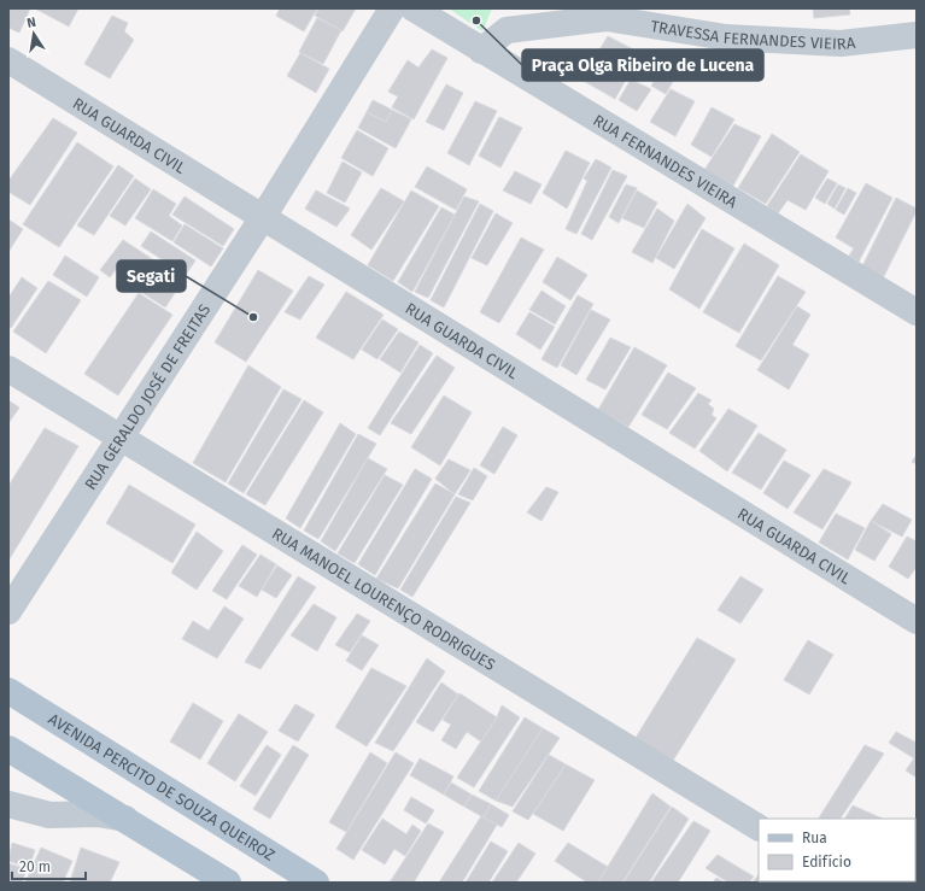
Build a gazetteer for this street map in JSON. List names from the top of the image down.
{
  "streets": {
    "main road": ["AVENIDA PERCITO DE SOUZA QUEIROZ"],
    "street": [
      "TRAVESSA FERNANDES VIEIRA",
      "RUA GUARDA CIVIL",
      "RUA FERNANDES VIEIRA",
      "RUA GERALDO JOSÉ DE FREITAS",
      "RUA MANOEL LOURENÇO RODRIGUES"
    ]
  },
  "crossings": [
    ["TRAVESSA FERNANDES VIEIRA", "RUA FERNANDES VIEIRA"],
    ["RUA GUARDA CIVIL", "RUA GERALDO JOSÉ DE FREITAS"],
    ["RUA GERALDO JOSÉ DE FREITAS", "RUA MANOEL LOURENÇO RODRIGUES"]
  ],
  "places": ["Praça Olga Ribeiro de Lucena", "Segati"],
  "legend": ["Rua", "Edifício"],
  "scale_bar": "20 m",
  "north": "top"
}
